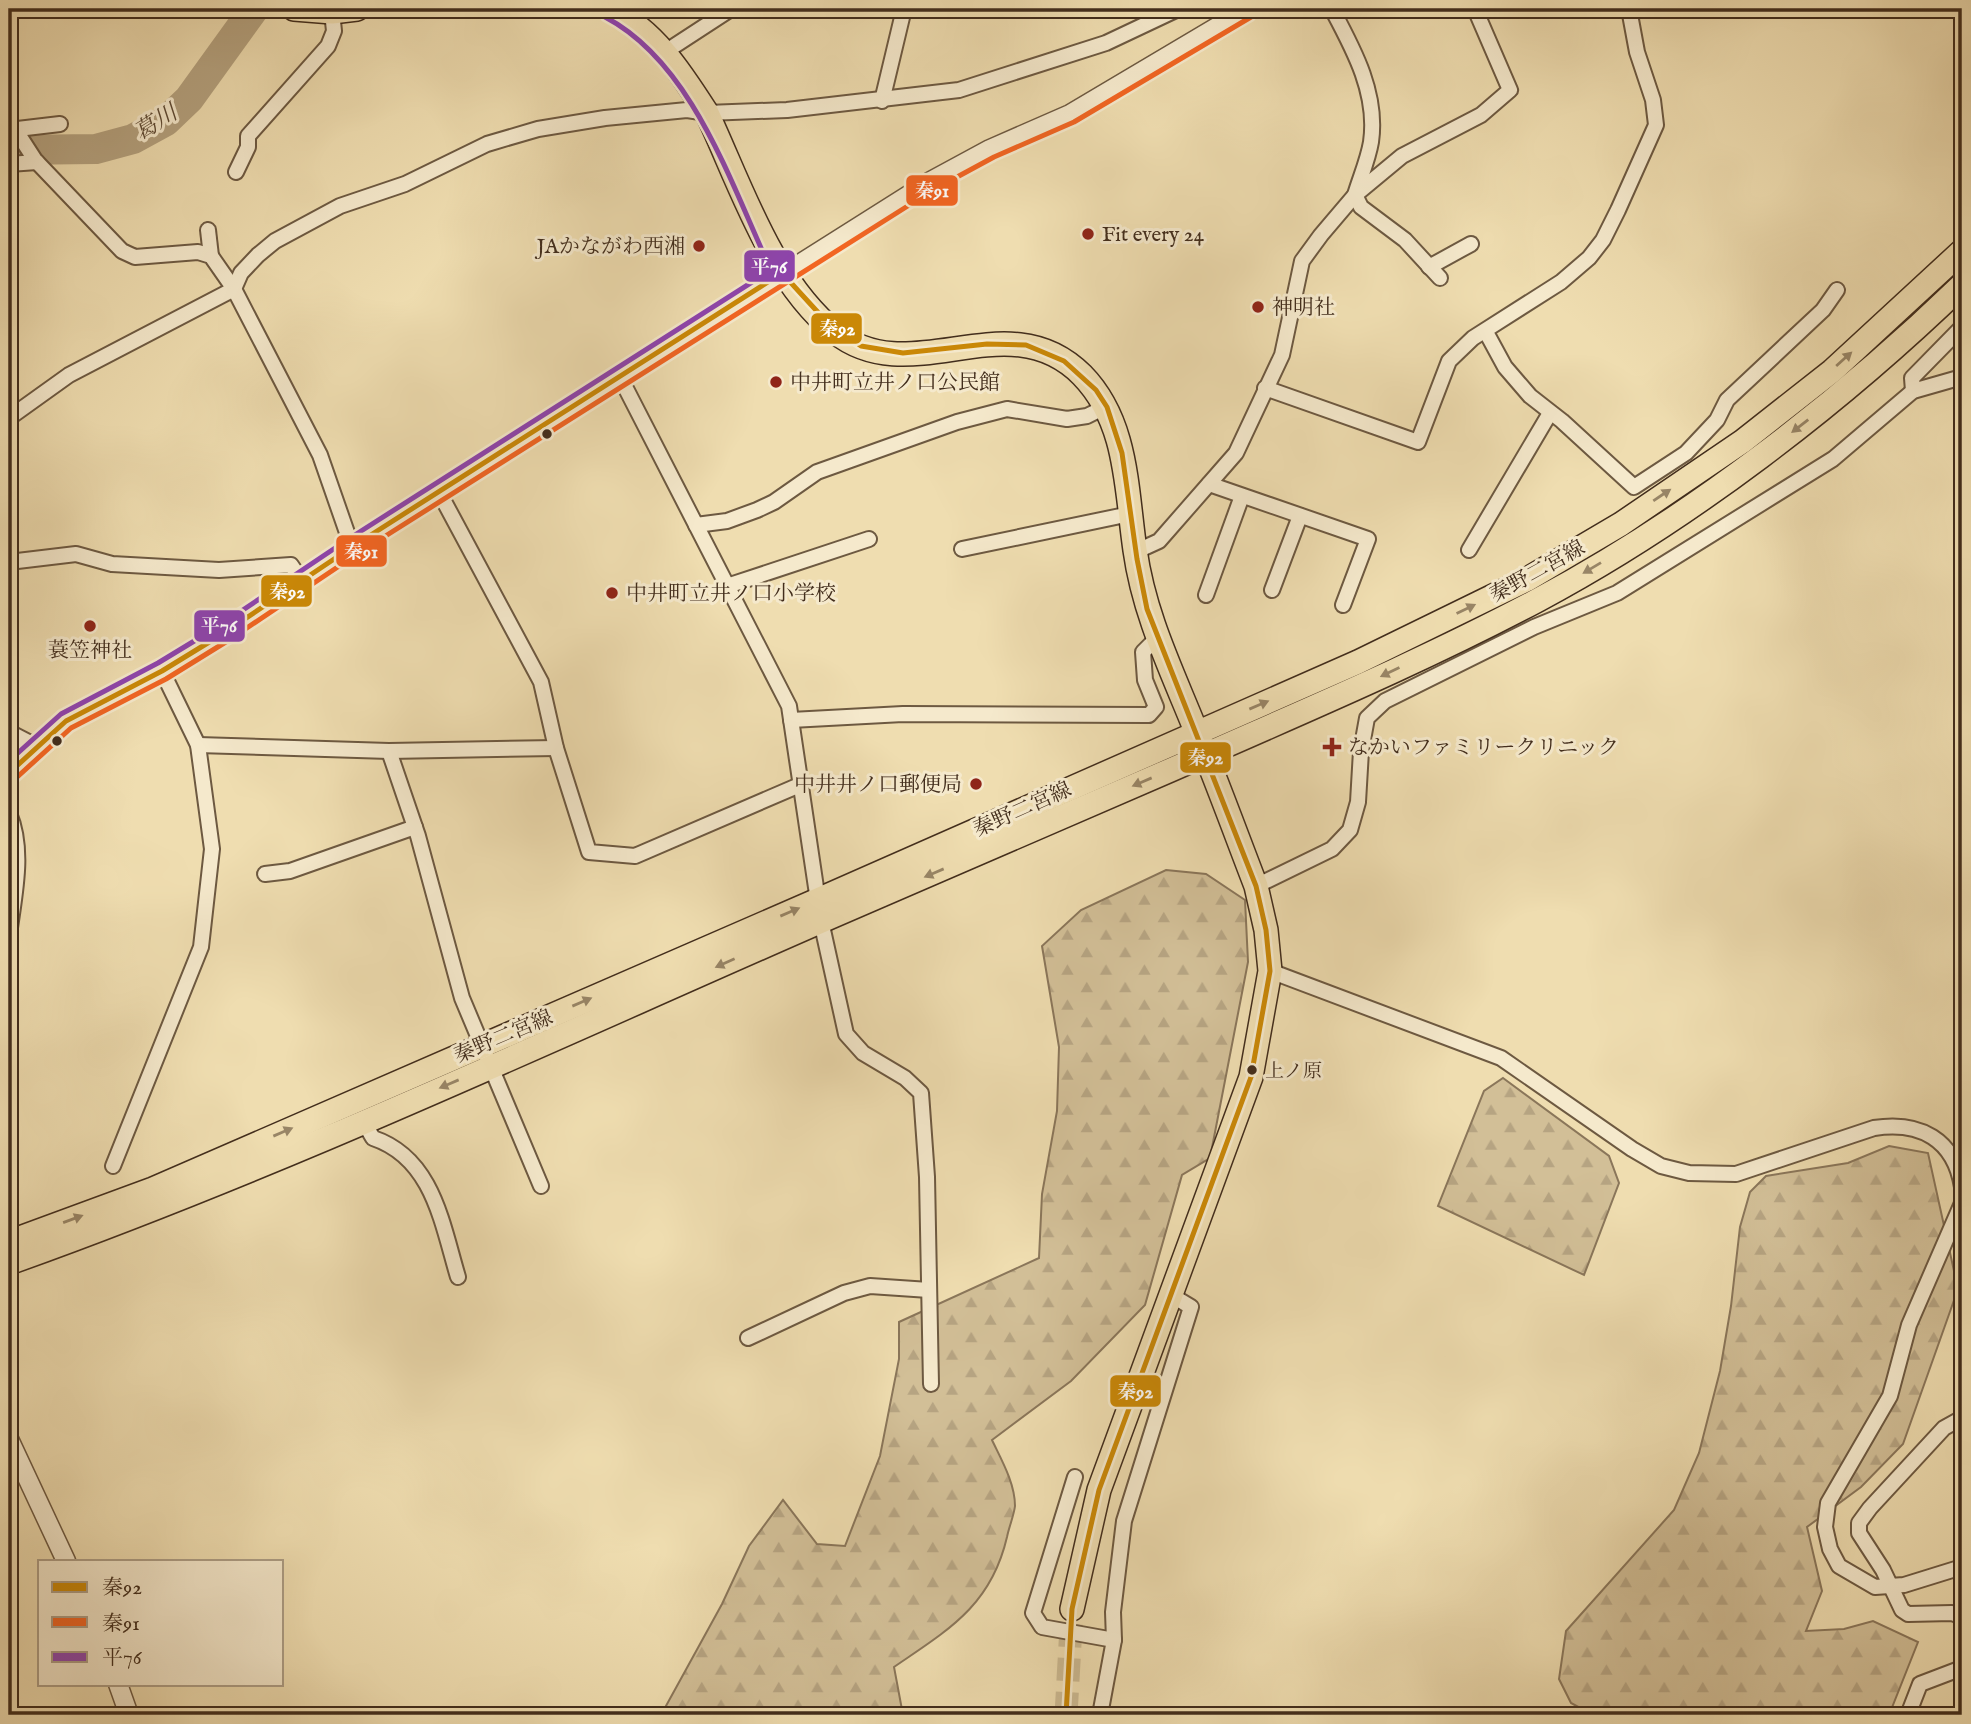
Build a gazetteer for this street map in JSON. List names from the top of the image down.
{
  "streets": {
    "main road": ["秦野二宮線"]
  },
  "water": ["葛川"],
  "places": {
    "other": [
      "Fit every 24",
      "JAかながわ西湘",
      "神明社",
      "中井町立井ノ口公民館",
      "中井町立井ノ口小学校",
      "蓑笠神社",
      "中井井ノ口郵便局",
      "上ノ原"
    ],
    "health": ["なかいファミリークリニック"]
  },
  "lines": ["transit line 秦91", "transit line 平76", "transit line 秦92"],
  "legend": ["秦92", "秦91", "平76"]
}
